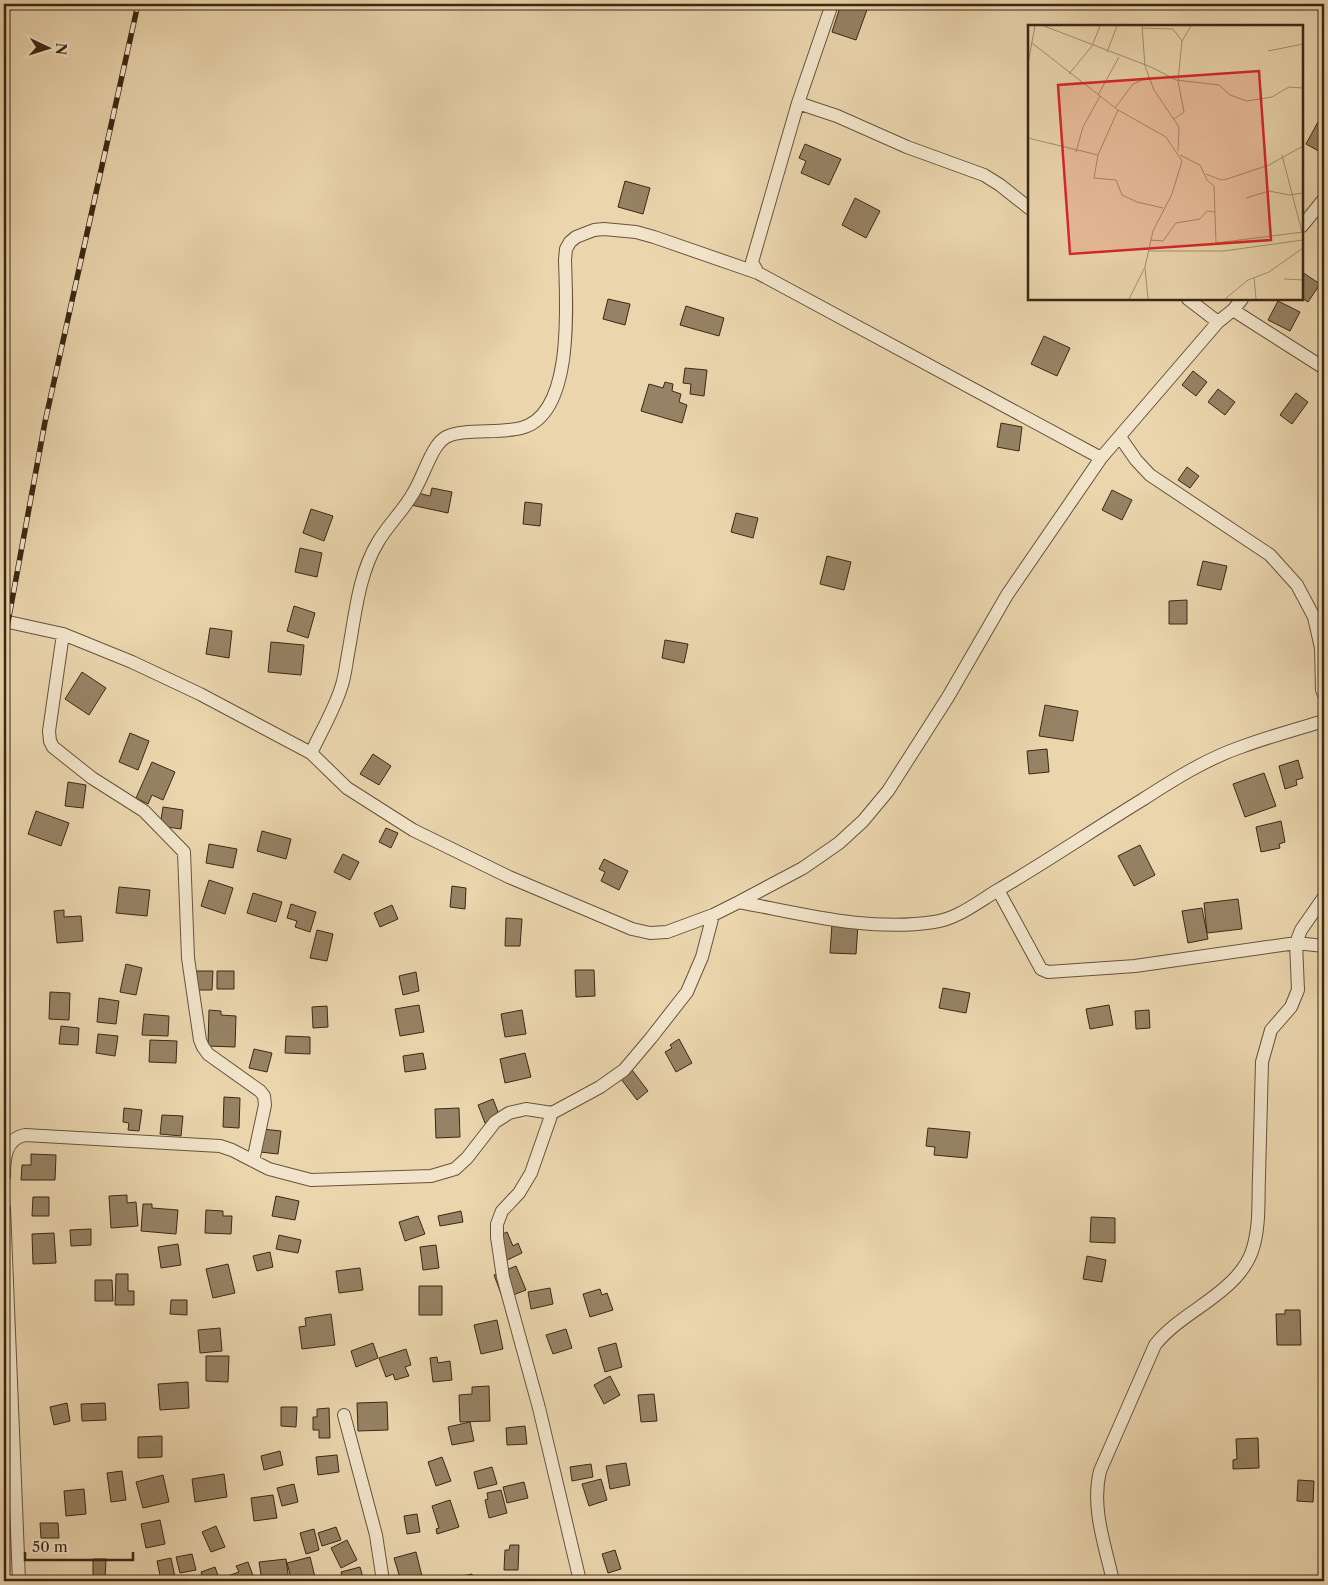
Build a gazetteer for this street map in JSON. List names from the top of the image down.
{
  "scale_bar": "50 m",
  "north": "right"
}
